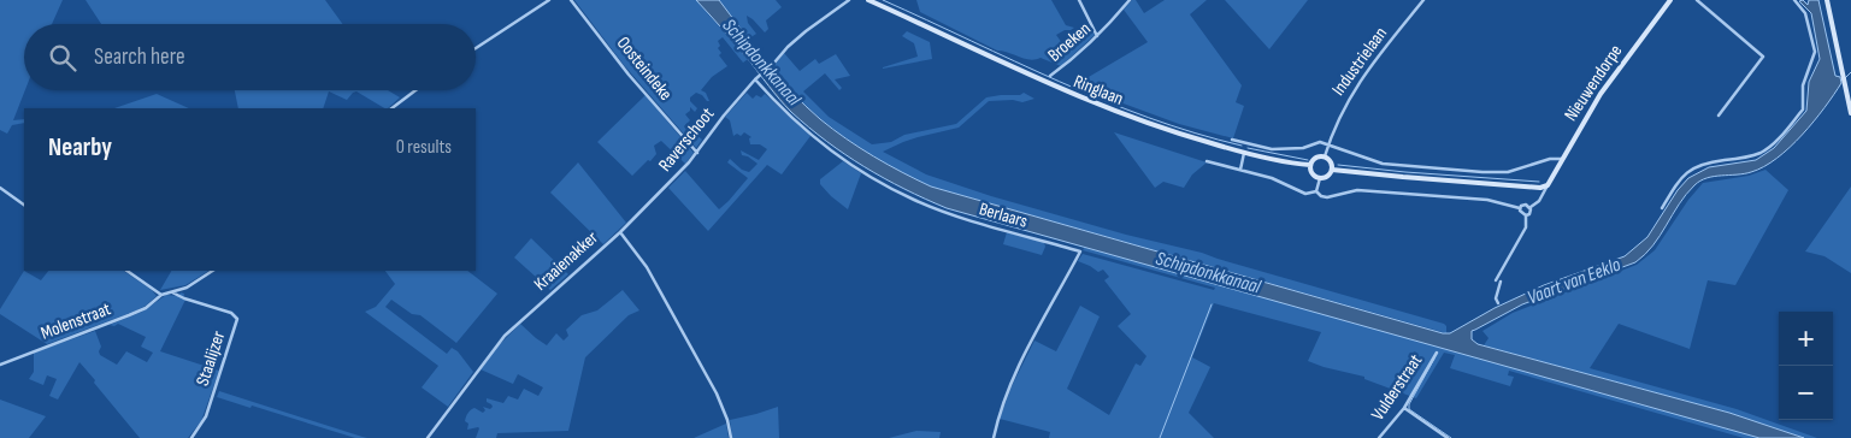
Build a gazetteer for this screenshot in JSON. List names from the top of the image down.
{
  "streets": {
    "main road": ["Nieuwendorpe", "Ringlaan"],
    "street": [
      "Broeken",
      "Industrielaan",
      "Oosteindeke",
      "Raverschoot",
      "Berlaars",
      "Kraaienakker",
      "Molenstraat",
      "Staalijzer",
      "Vulderstraat"
    ]
  },
  "crossings": [
    ["Industrielaan", "Ringlaan"],
    ["Oosteindeke", "Raverschoot"],
    ["Raverschoot", "Berlaars"],
    ["Raverschoot", "Kraaienakker"],
    ["Molenstraat", "Staalijzer"]
  ],
  "water": ["Schipdonkkanaal", "Vaart van Eeklo"],
  "page": {
    "search": "Search here",
    "heading": ["Nearby", "0 results"],
    "map_buttons": ["+", "−"]
  }
}
